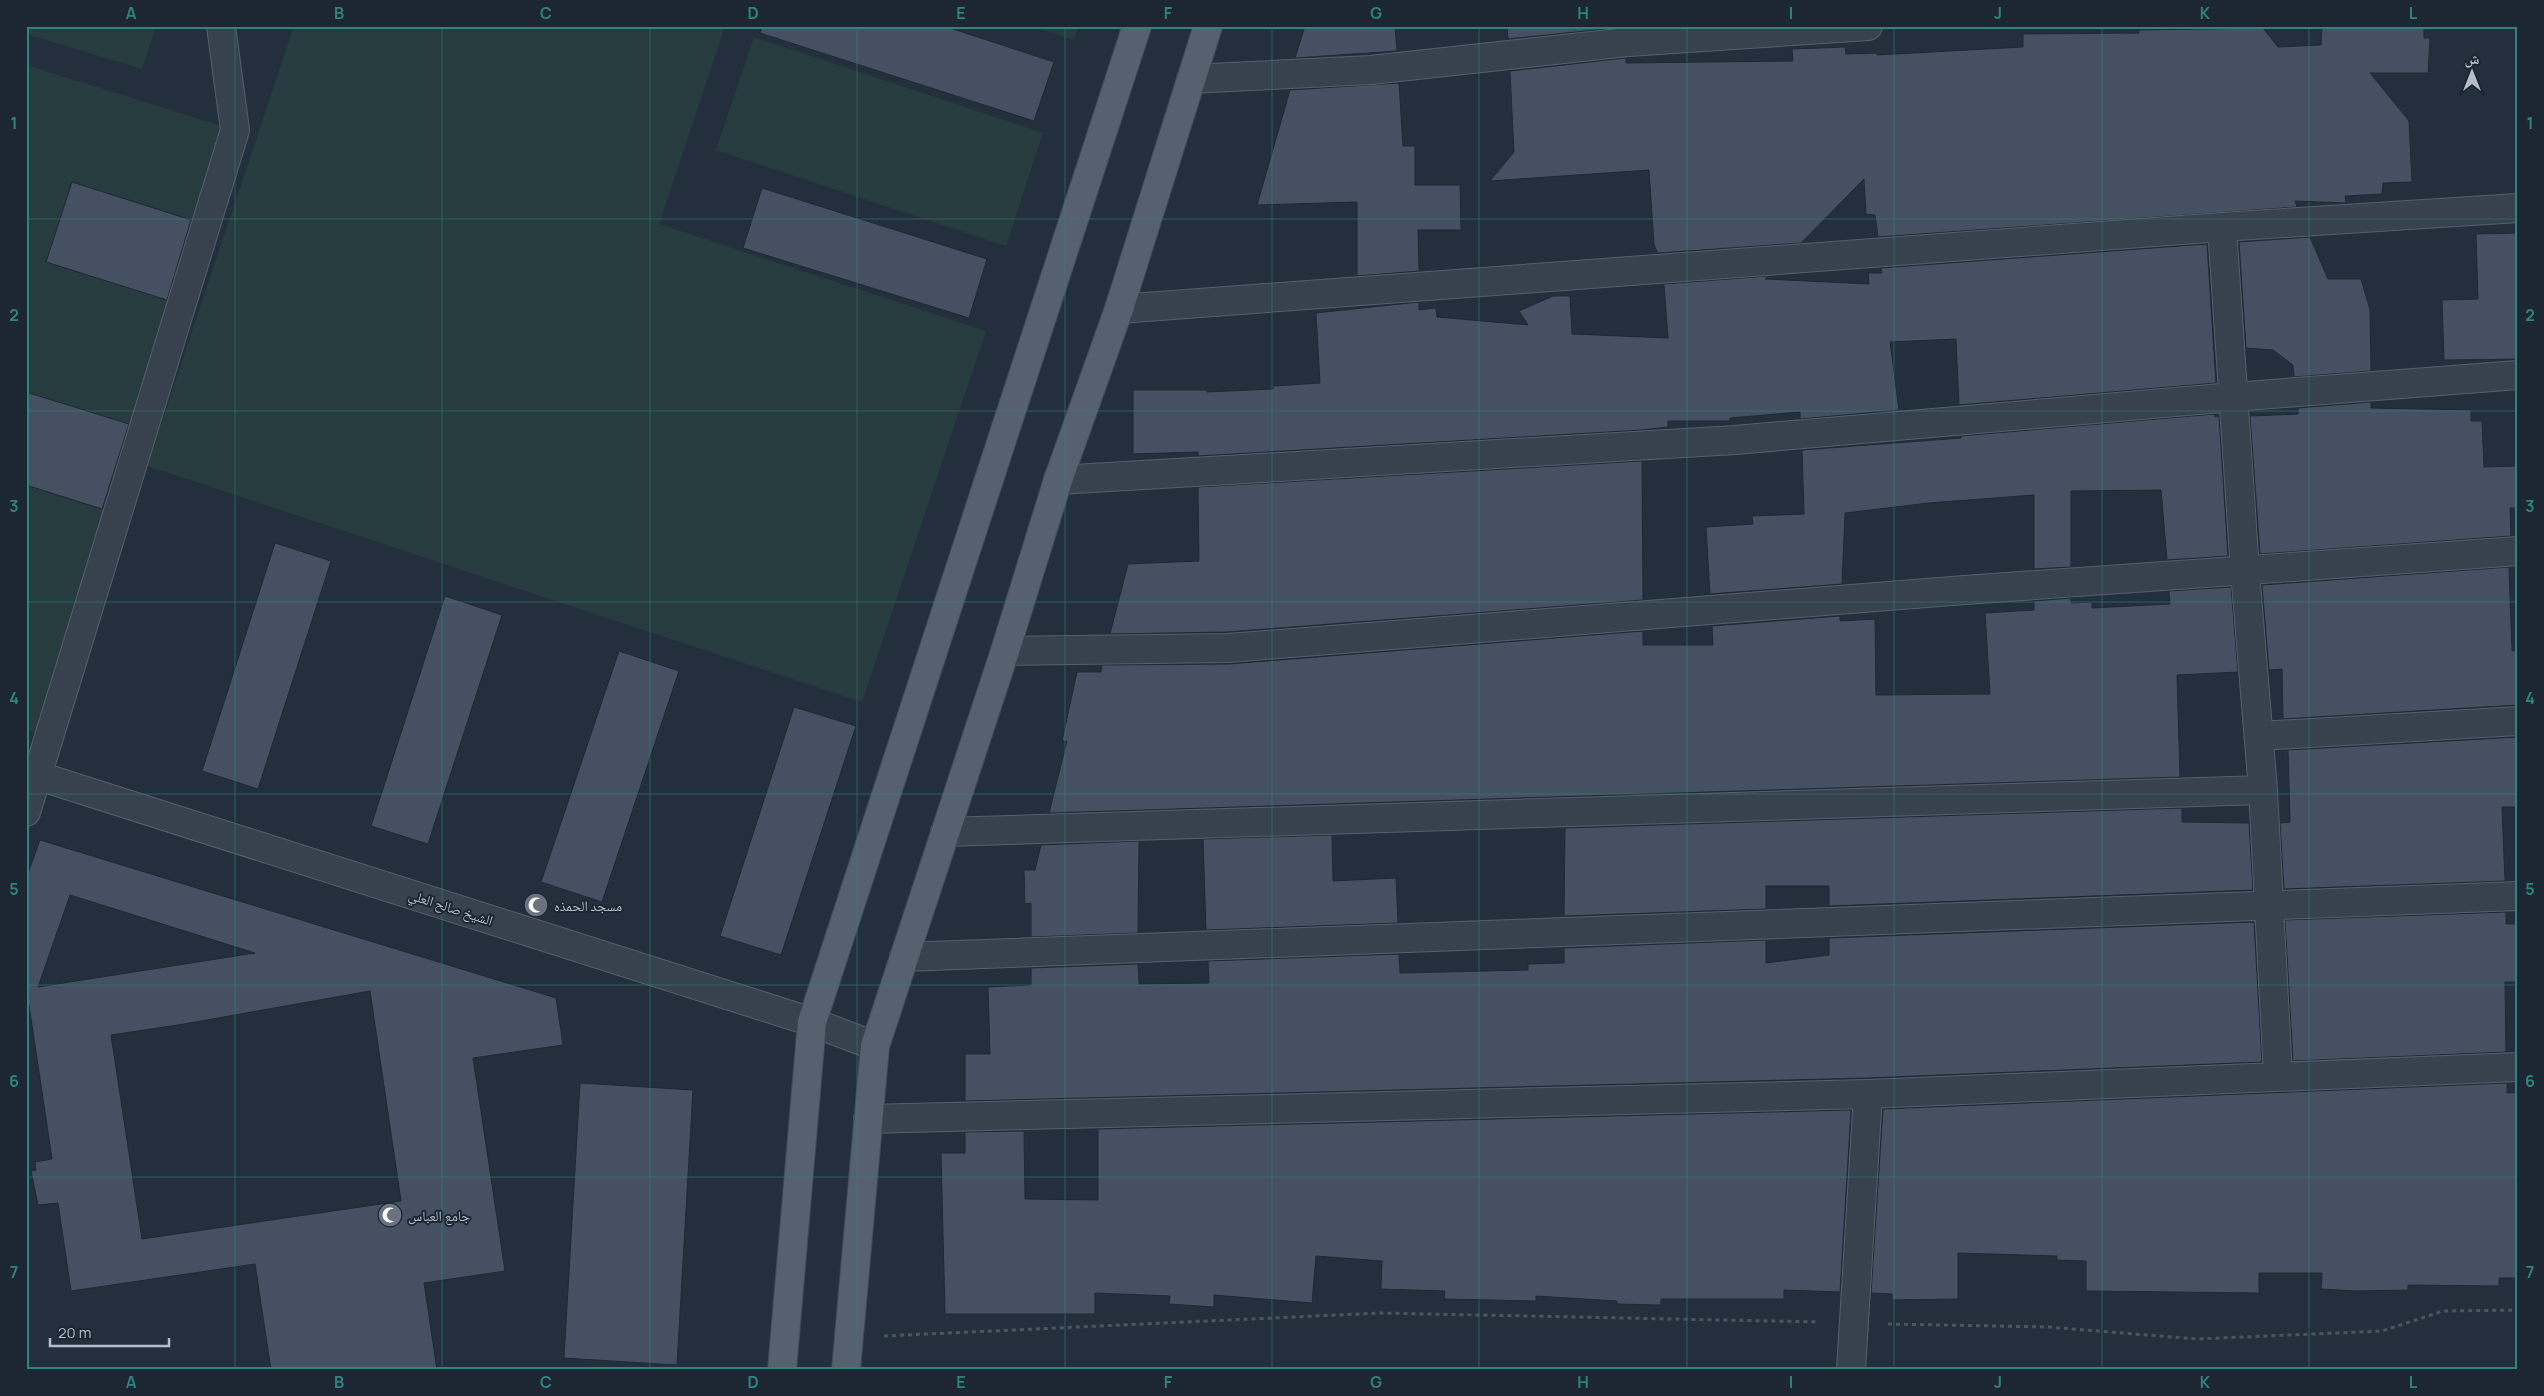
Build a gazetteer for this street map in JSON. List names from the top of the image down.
{
  "streets": {
    "street": ["الشيخ صالح العلي"]
  },
  "places": {
    "mosque": ["مسجد الحمذه", "جامع العباس"]
  },
  "scale_bar": "20 m",
  "north": "top",
  "grid": {
    "columns": [
      "A",
      "B",
      "C",
      "D",
      "E",
      "F",
      "G",
      "H",
      "I",
      "J",
      "K",
      "L"
    ],
    "rows": [
      "1",
      "2",
      "3",
      "4",
      "5",
      "6",
      "7"
    ]
  }
}
